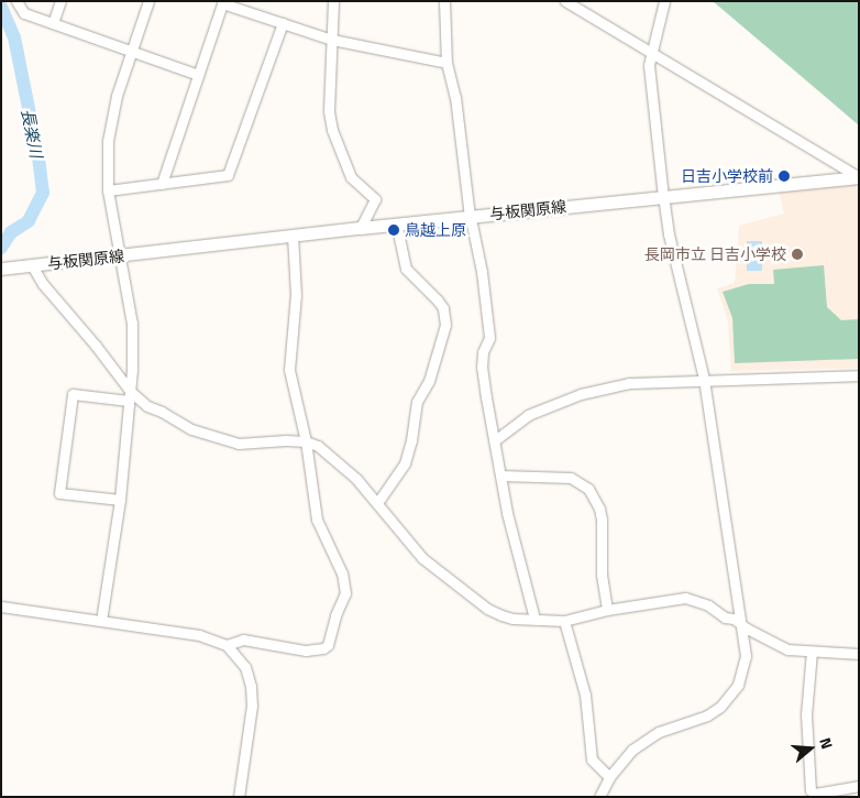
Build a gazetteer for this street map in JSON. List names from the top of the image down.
{
  "streets": {
    "main road": ["与板関原線"]
  },
  "water": ["長楽川"],
  "places": ["日吉小学校前", "鳥越上原", "長岡市立 日吉小学校"],
  "north": "right"
}
